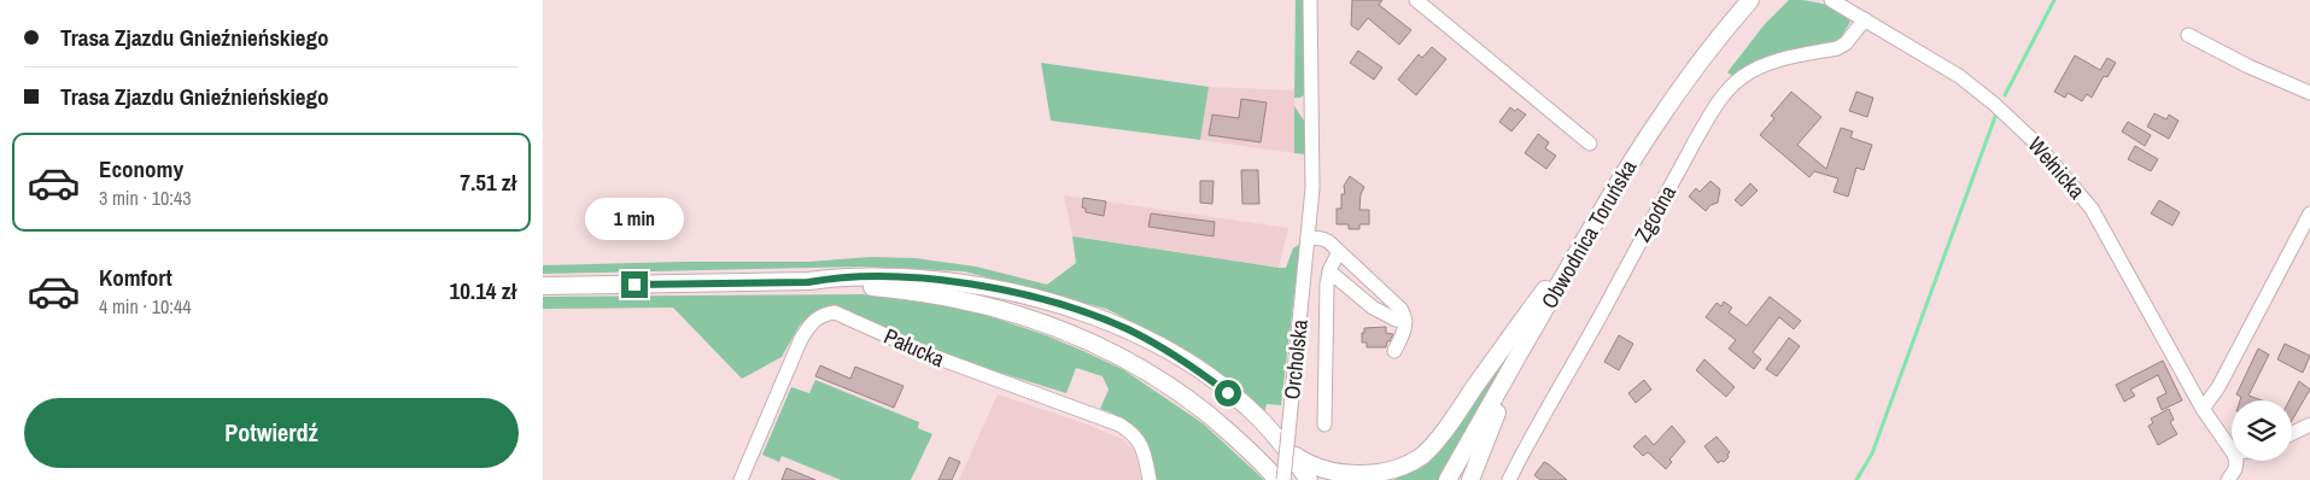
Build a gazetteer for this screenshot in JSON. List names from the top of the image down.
{
  "streets": {
    "main road": ["Obwodnica Toruńska"],
    "street": [
      "Wełnicka",
      "Zgodna",
      "Pałucka",
      "Orcholska"
    ]
  },
  "crossings": [
    ["Wełnicka", "Zgodna"]
  ],
  "page": {
    "banner": ["Trasa Zjazdu Gnieźnieńskiego", "Trasa Zjazdu Gnieźnieńskiego"],
    "list": [
      {
        "name": "Economy",
        "note": "3 min · 10:43",
        "value": "7.51 zł"
      },
      {
        "name": "Komfort",
        "note": "4 min · 10:44",
        "value": "10.14 zł"
      }
    ],
    "bubble": "1 min",
    "buttons": "Potwierdź"
  }
}
